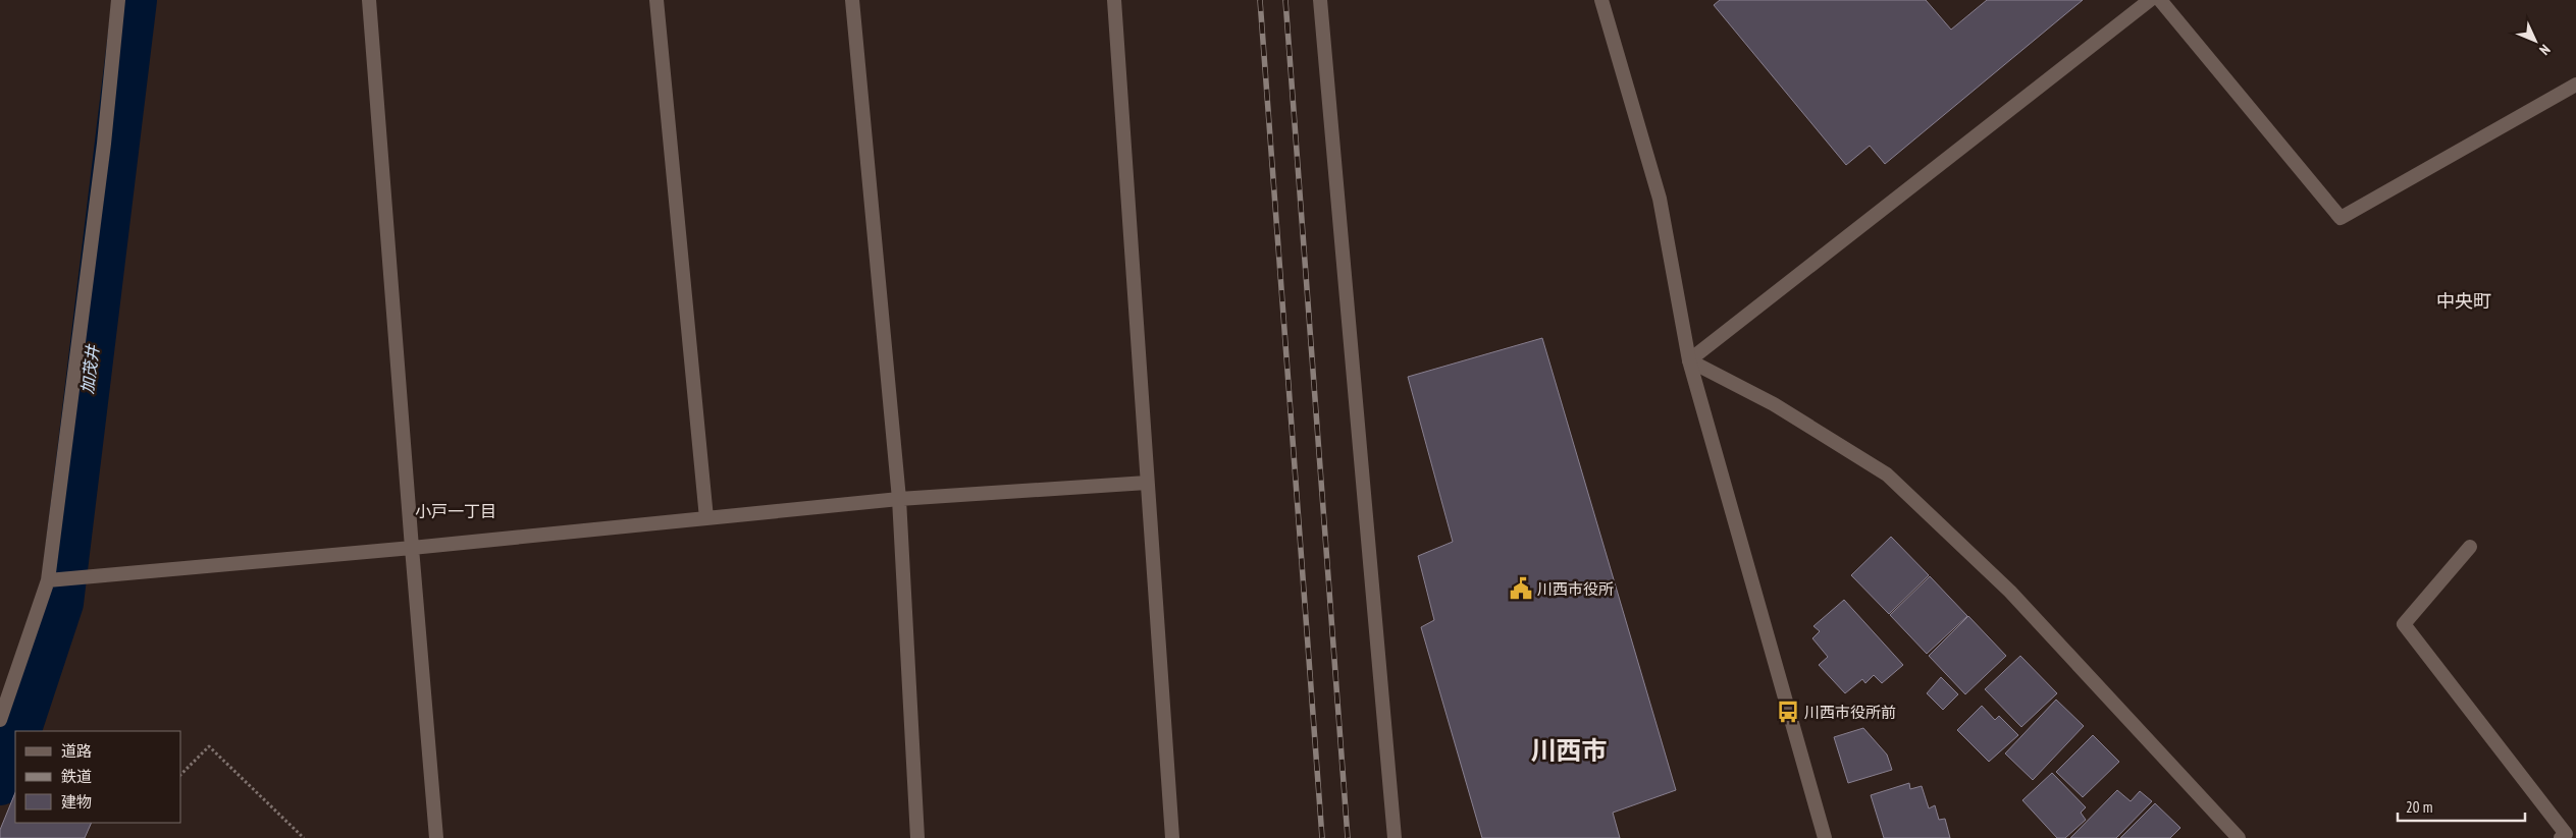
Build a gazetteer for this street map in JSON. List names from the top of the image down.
{
  "districts": ["中央町", "小戸一丁目", "川西市"],
  "water": ["加茂井"],
  "places": {
    "public building": ["川西市役所"],
    "bus stop": ["川西市役所前"]
  },
  "legend": ["道路", "鉄道", "建物"],
  "scale_bar": "20 m",
  "north": "bottom right"
}
